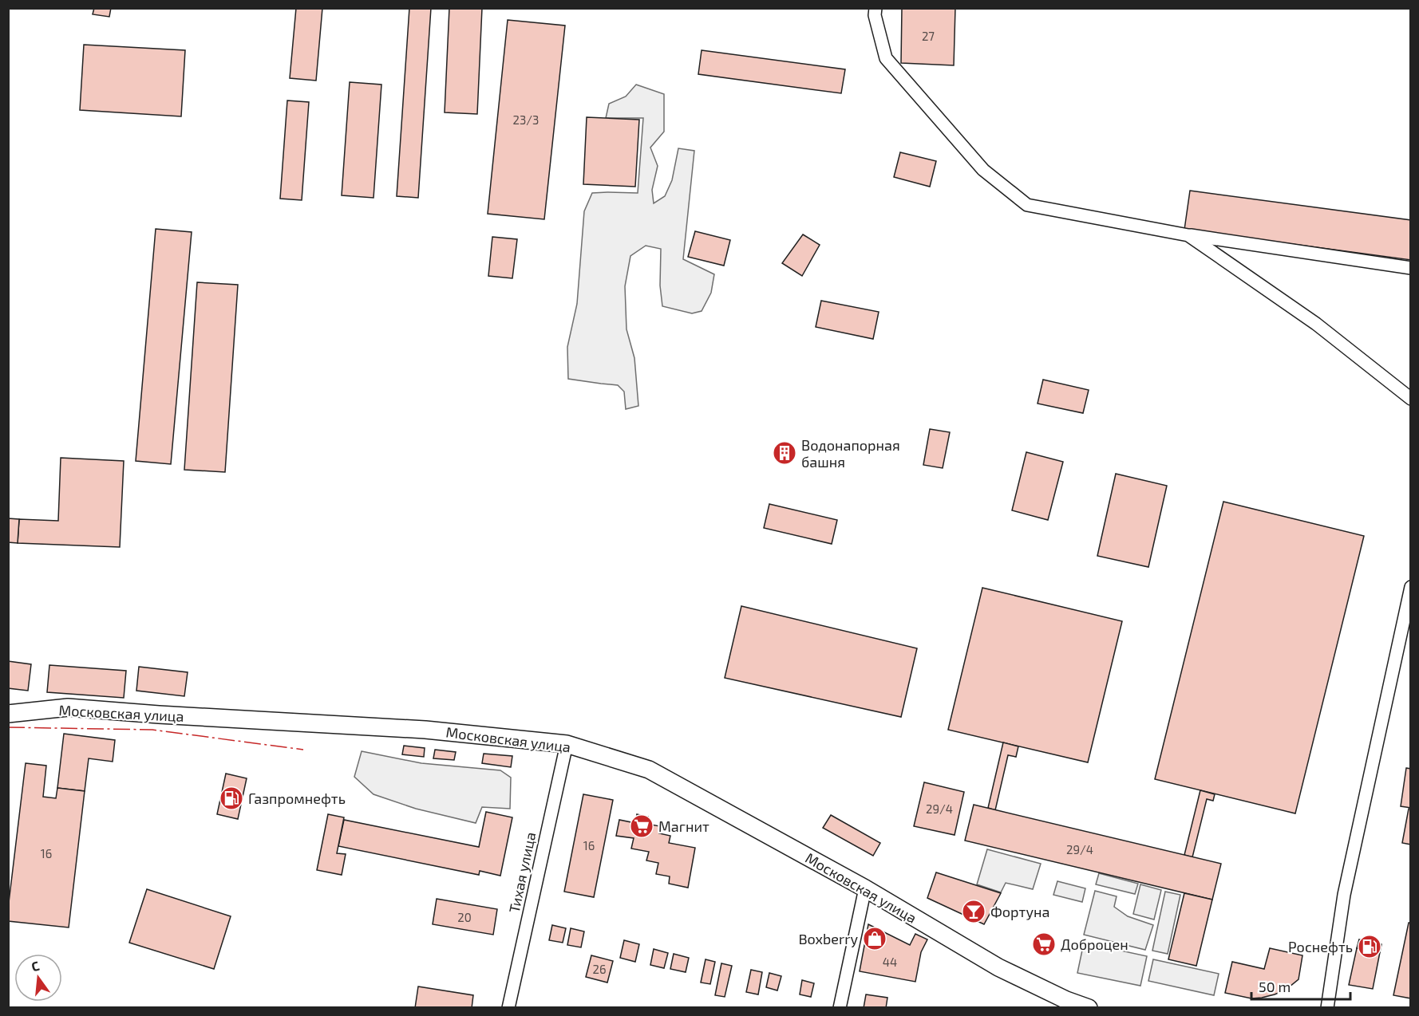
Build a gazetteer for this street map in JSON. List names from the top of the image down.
{
  "streets": {
    "street": ["Московская улица", "Тихая улица"]
  },
  "crossings": [
    ["Московская улица", "Тихая улица"]
  ],
  "places": {
    "building": ["Водонапорная башня"],
    "fuel station": ["Газпромнефть", "Роснефть"],
    "supermarket": ["Магнит", "Доброцен"],
    "bar": ["Фортуна"],
    "shop": ["Boxberry"]
  },
  "house_numbers": [
    "27",
    "23/3",
    "29/4",
    "16",
    "29/4",
    "16",
    "20",
    "44",
    "26"
  ],
  "scale_bar": "50 m",
  "north": "top"
}
